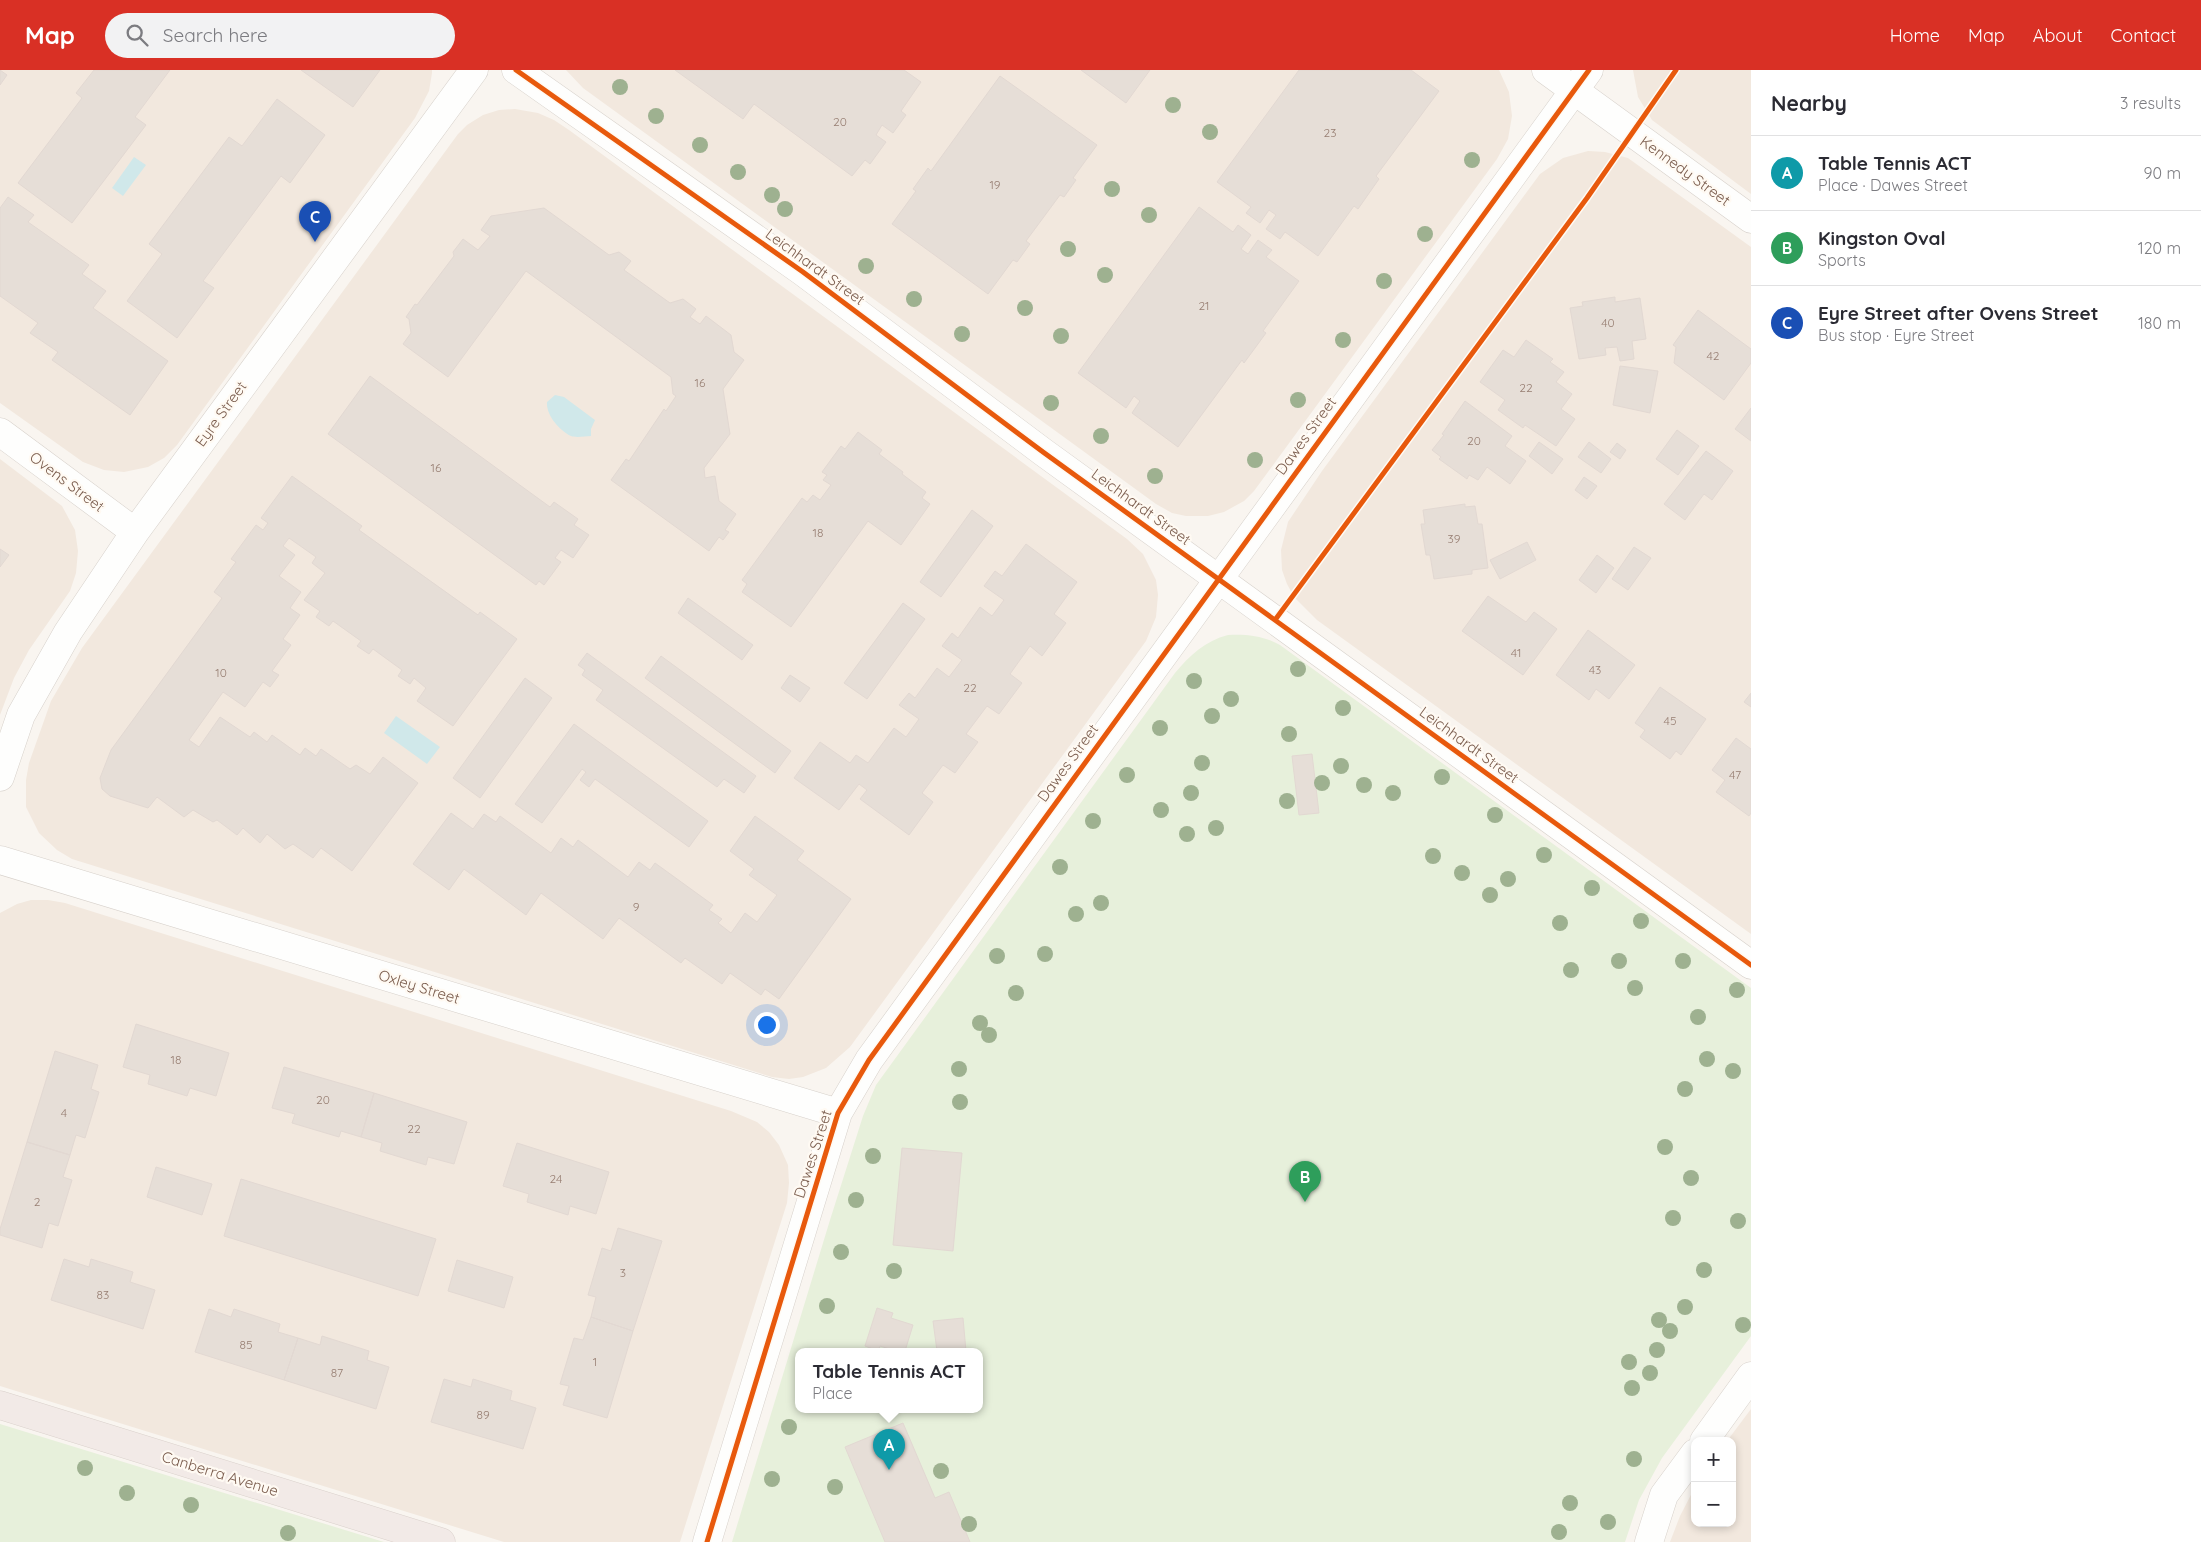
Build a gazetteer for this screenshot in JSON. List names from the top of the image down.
{
  "streets": {
    "highway": ["Canberra Avenue"],
    "street": [
      "Kennedy Street",
      "Leichhardt Street",
      "Eyre Street",
      "Dawes Street",
      "Ovens Street",
      "Oxley Street"
    ]
  },
  "crossings": [
    ["Kennedy Street", "Dawes Street"],
    ["Leichhardt Street", "Dawes Street"],
    ["Eyre Street", "Ovens Street"],
    ["Dawes Street", "Oxley Street"]
  ],
  "house_numbers": [
    "20",
    "23",
    "19",
    "21",
    "40",
    "42",
    "16",
    "22",
    "20",
    "16",
    "18",
    "39",
    "41",
    "43",
    "10",
    "22",
    "45",
    "47",
    "9",
    "18",
    "20",
    "4",
    "22",
    "24",
    "2",
    "3",
    "83",
    "85",
    "1",
    "87",
    "89"
  ],
  "page": {
    "header": "Map",
    "search": "Search here",
    "nav": [
      "Home",
      "Map",
      "About",
      "Contact"
    ],
    "heading": ["Nearby", "3 results"],
    "list": [
      {
        "mark": "A",
        "name": "Table Tennis ACT",
        "note": "Place · Dawes Street",
        "value": "90 m"
      },
      {
        "mark": "B",
        "name": "Kingston Oval",
        "note": "Sports",
        "value": "120 m"
      },
      {
        "mark": "C",
        "name": "Eyre Street after Ovens Street",
        "note": "Bus stop · Eyre Street",
        "value": "180 m"
      }
    ],
    "pins": ["C", "B", "A"],
    "popup": ["Table Tennis ACT", "Place"],
    "map_buttons": ["+", "−"]
  }
}
